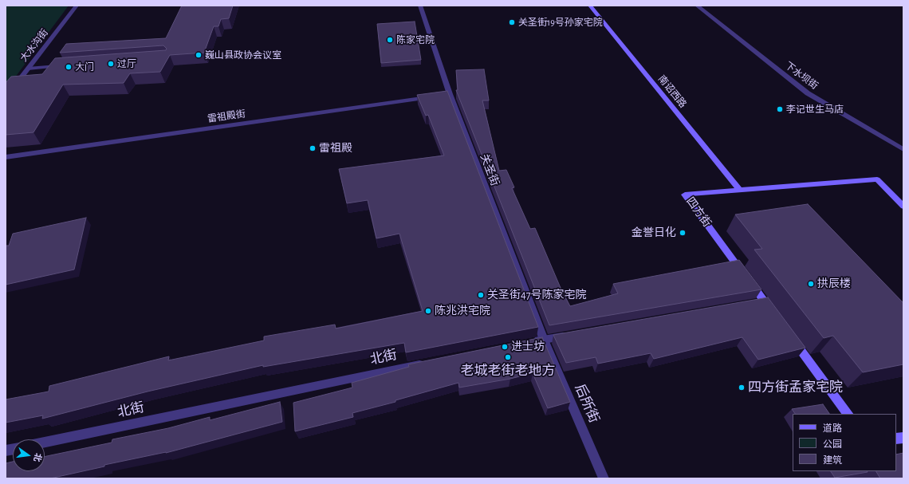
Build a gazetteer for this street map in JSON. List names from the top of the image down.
{
  "streets": {
    "main road": ["南诏西路", "四方街"],
    "street": [
      "大水沟街",
      "下水坝街",
      "雷祖殿街",
      "关圣街",
      "北街",
      "后所街"
    ]
  },
  "crossings": [
    ["南诏西路", "四方街"],
    ["雷祖殿街", "关圣街"],
    ["关圣街", "后所街"]
  ],
  "places": [
    "关圣街19号孙家宅院",
    "陈家宅院",
    "巍山县政协会议室",
    "过厅",
    "大门",
    "李记世生马店",
    "雷祖殿",
    "金誉日化",
    "拱辰楼",
    "关圣街47号陈家宅院",
    "陈兆洪宅院",
    "进士坊",
    "老城老街老地方",
    "四方街孟家宅院"
  ],
  "legend": ["道路", "公园", "建筑"],
  "north": "right"
}
